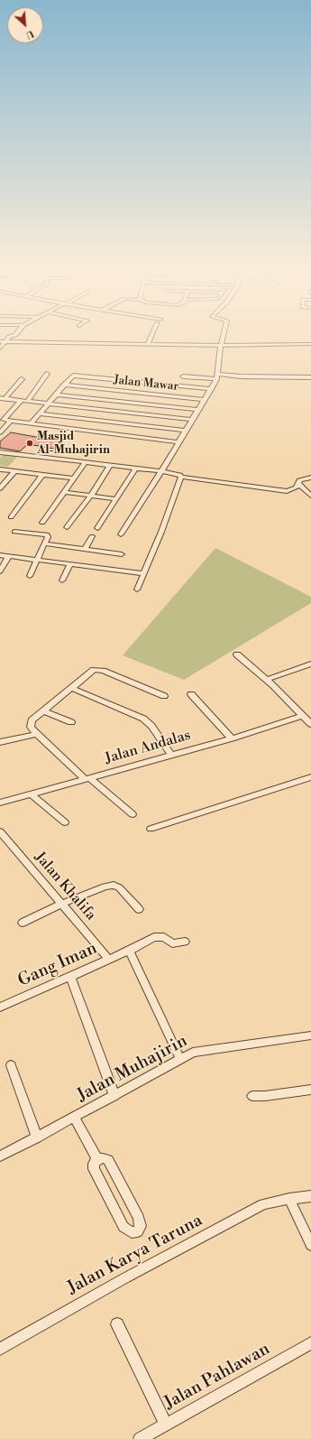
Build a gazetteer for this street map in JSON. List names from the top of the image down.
{
  "streets": {
    "street": [
      "Jalan Mawar",
      "Jalan Andalas",
      "Jalan Khalifa",
      "Gang Iman",
      "Jalan Muhajirin",
      "Jalan Karya Taruna",
      "Jalan Pahlawan"
    ]
  },
  "crossings": [
    ["Jalan Khalifa", "Gang Iman"]
  ],
  "places": ["Masjid Al-Muhajirin"],
  "north": "bottom right"
}
